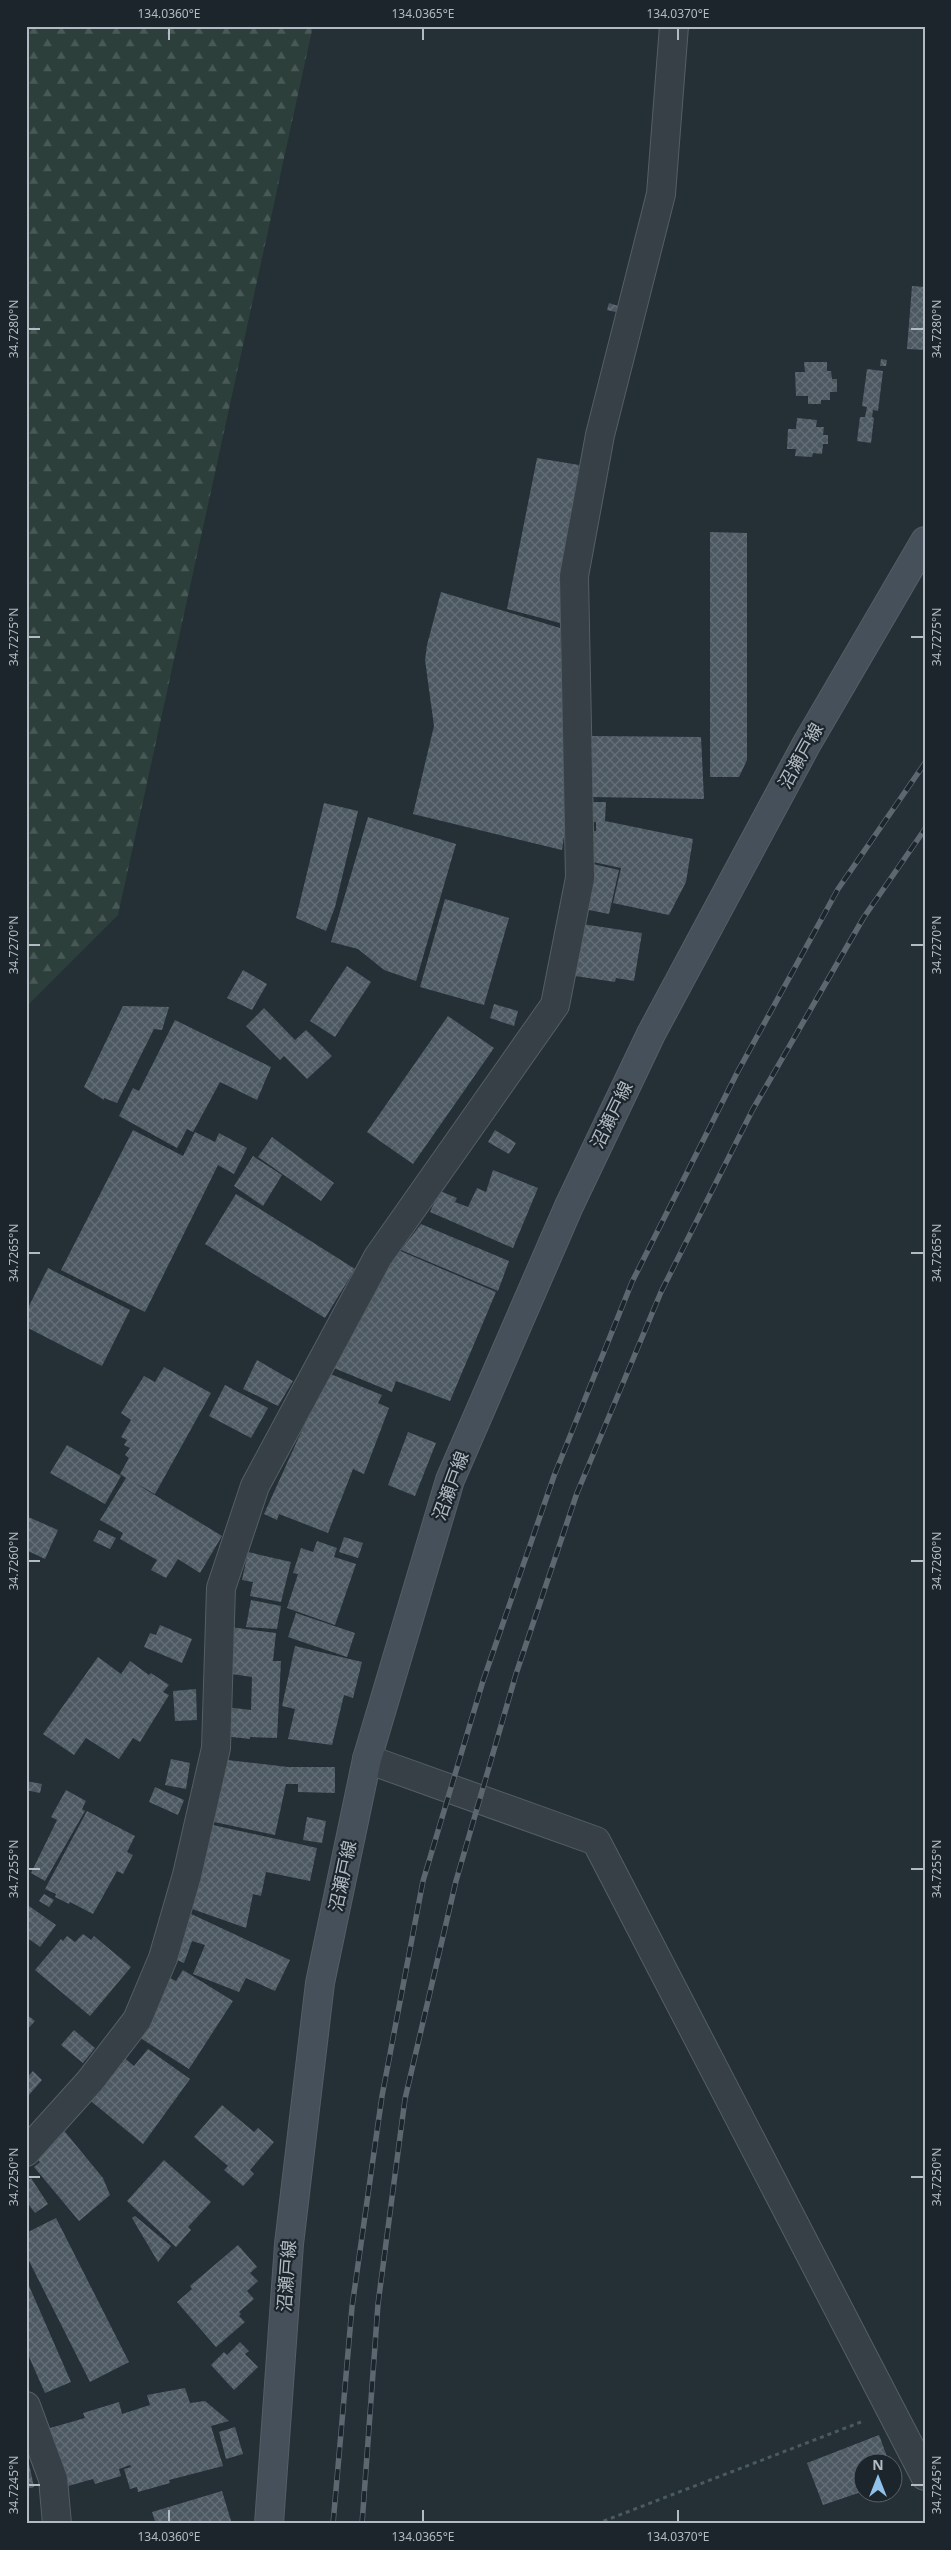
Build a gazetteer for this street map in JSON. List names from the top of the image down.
{
  "streets": {
    "main road": ["沼瀬戸線"]
  },
  "north": "top",
  "coordinates": [
    "134.0360°E",
    "134.0365°E",
    "134.0370°E",
    "34.7280°N",
    "34.7275°N",
    "34.7270°N",
    "34.7265°N",
    "34.7260°N",
    "34.7255°N",
    "34.7250°N",
    "34.7245°N"
  ]
}
